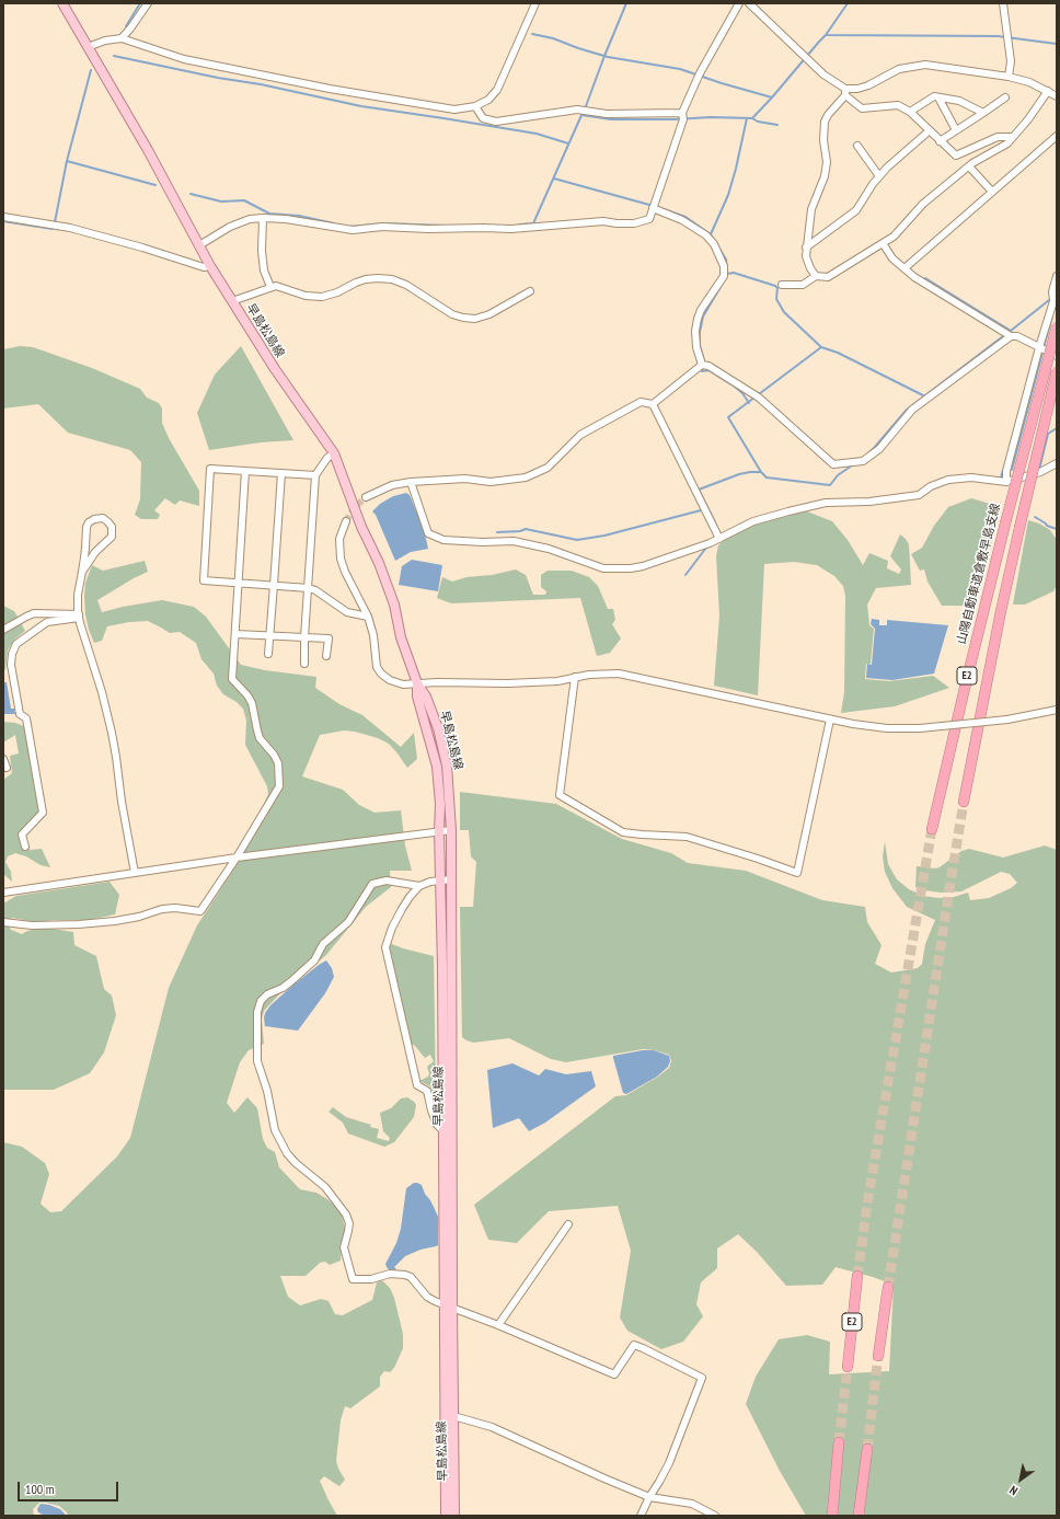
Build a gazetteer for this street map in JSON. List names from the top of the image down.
{
  "streets": {
    "highway": ["山陽自動車道倉敷早島支線", "E2"],
    "main road": ["早島松島線"]
  },
  "scale_bar": "100 m",
  "north": "bottom left"
}
